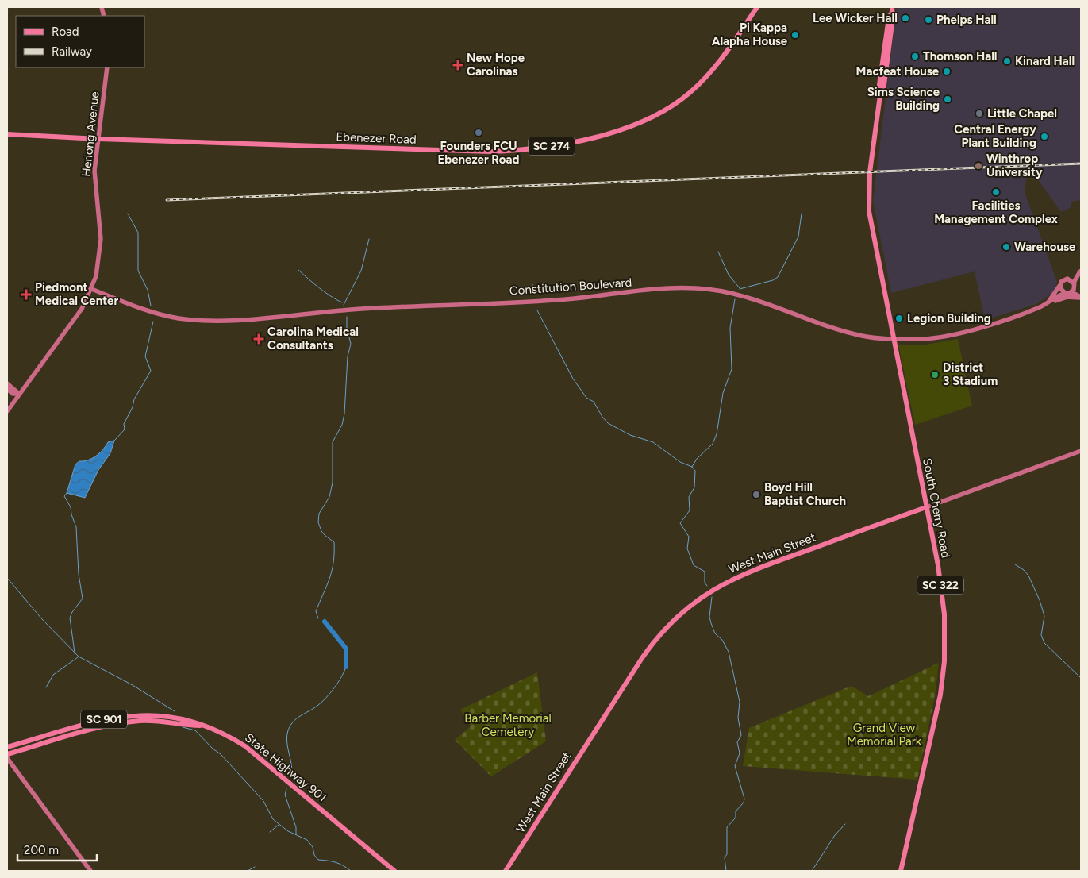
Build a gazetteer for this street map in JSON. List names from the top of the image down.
{
  "streets": {
    "main road": [
      "Ebenezer Road",
      "SC 274",
      "South Cherry Road",
      "West Main Street",
      "SC 322",
      "SC 901",
      "State Highway 901"
    ],
    "street": ["Herlong Avenue", "Constitution Boulevard"]
  },
  "crossings": [
    ["Herlong Avenue", "Ebenezer Road"],
    ["Herlong Avenue", "Constitution Boulevard"],
    ["Constitution Boulevard", "South Cherry Road"],
    ["South Cherry Road", "West Main Street"],
    ["SC 901", "State Highway 901"]
  ],
  "parks": ["Barber Memorial Cemetery", "Grand View Memorial Park"],
  "places": {
    "other": [
      "Lee Wicker Hall",
      "Phelps Hall",
      "Pi Kappa Alapha House",
      "Thomson Hall",
      "Kinard Hall",
      "Macfeat House",
      "Sims Science Building",
      "Little Chapel",
      "Founders FCU Ebenezer Road",
      "Central Energy Plant Building",
      "Winthrop University",
      "Facilities Management Complex",
      "Warehouse",
      "Legion Building",
      "District 3 Stadium",
      "Boyd Hill Baptist Church"
    ],
    "health": ["New Hope Carolinas", "Piedmont Medical Center", "Carolina Medical Consultants"]
  },
  "legend": ["Road", "Railway"],
  "scale_bar": "200 m"
}
